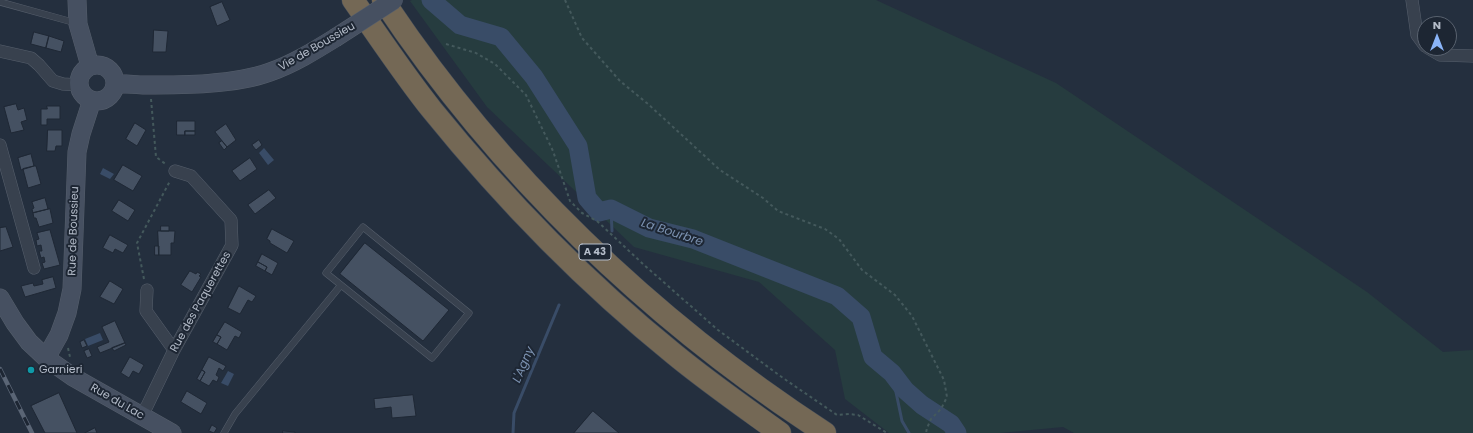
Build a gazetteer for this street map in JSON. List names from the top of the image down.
{
  "streets": {
    "highway": ["A 43"],
    "street": [
      "Vie de Boussieu",
      "Rue de Boussieu",
      "Rue des Paquerettes",
      "Rue du Lac"
    ]
  },
  "crossings": [
    ["Vie de Boussieu", "Rue de Boussieu"],
    ["Rue de Boussieu", "Rue du Lac"],
    ["Rue des Paquerettes", "Rue du Lac"]
  ],
  "water": ["La Bourbre", "L'Agny"],
  "places": ["Garnieri"],
  "north": "top"
}
